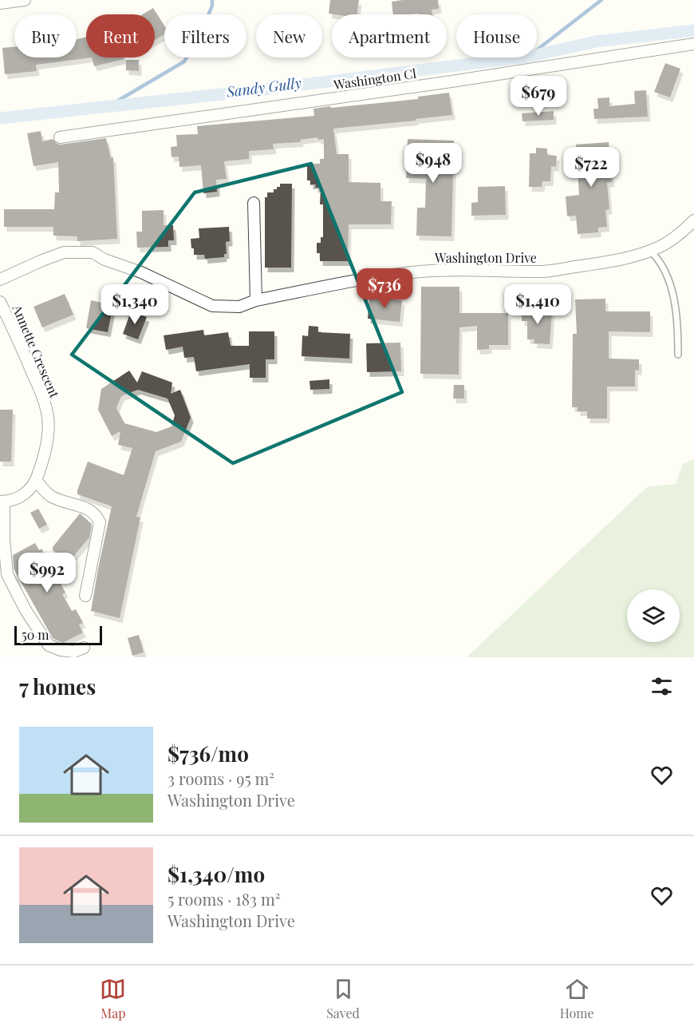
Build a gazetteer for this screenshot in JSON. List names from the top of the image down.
{
  "streets": {
    "street": ["Washington Cl", "Washington Drive", "Annette Crescent"]
  },
  "water": ["Sandy Gully"],
  "scale_bar": "50 m",
  "page": {
    "chip": [
      "Buy",
      "Rent",
      "Filters",
      "New",
      "Apartment",
      "House"
    ],
    "price": [
      "$679",
      "$948",
      "$722",
      "$736",
      "$1,340",
      "$1,410",
      "$992"
    ],
    "scale": "50 m",
    "heading": "7 homes",
    "list": [
      {
        "name": "$736/mo",
        "note": "3 rooms · 95 m² · Washington Drive"
      },
      {
        "name": "$1,340/mo",
        "note": "5 rooms · 183 m² · Washington Drive"
      }
    ],
    "tabs": ["Map", "Saved", "Home"]
  }
}
